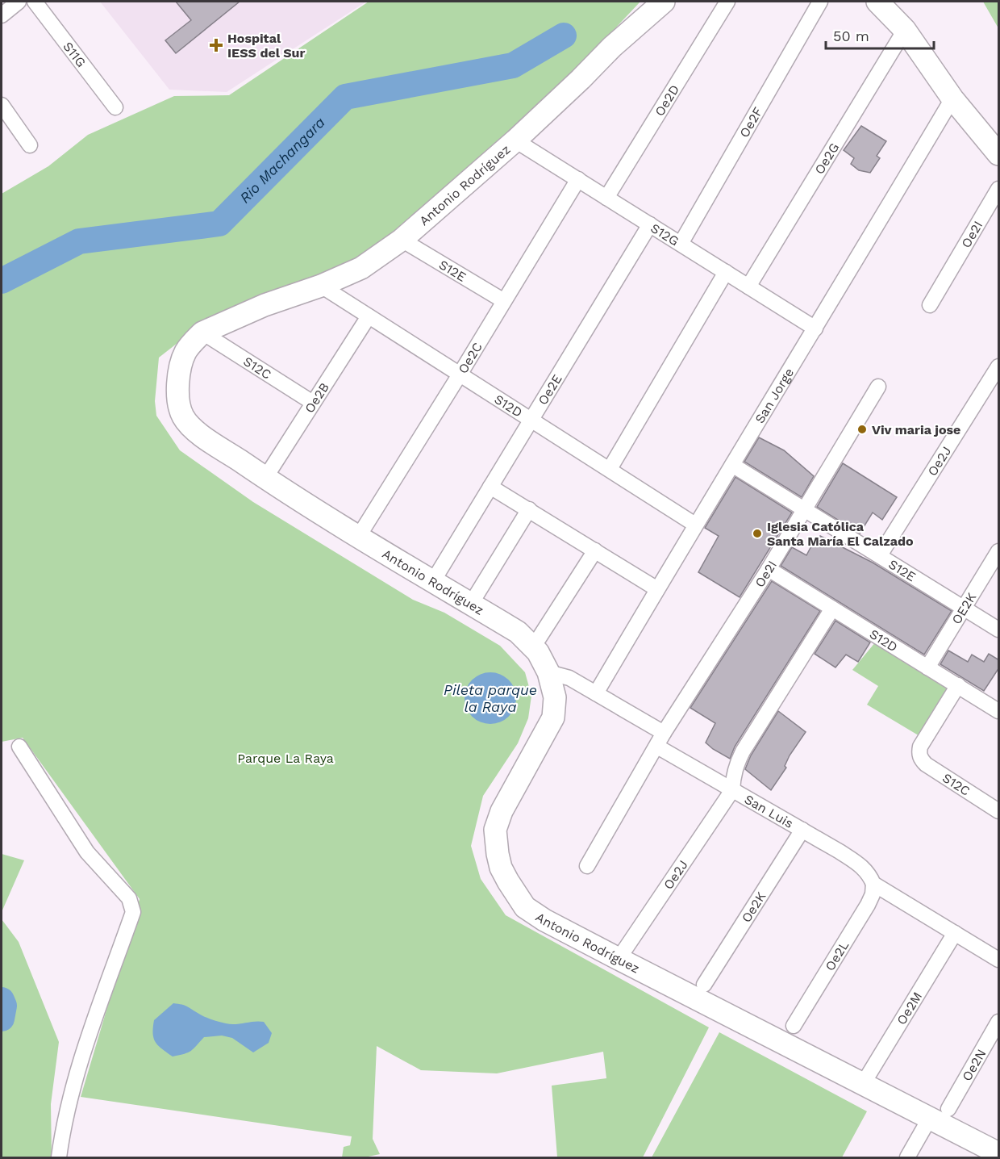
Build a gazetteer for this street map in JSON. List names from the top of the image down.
{
  "streets": {
    "street": [
      "S11G",
      "Oe2D",
      "Oe2F",
      "Oe2G",
      "Antonio Rodríguez",
      "S12G",
      "Oe2I",
      "S12E",
      "Oe2C",
      "S12C",
      "Oe2E",
      "San Jorge",
      "Oe2B",
      "S12D",
      "Oe2J",
      "OE2K",
      "San Luis",
      "Oe2K",
      "Oe2L",
      "Oe2M",
      "Oe2N"
    ]
  },
  "crossings": [
    ["Oe2D", "S12G"],
    ["Oe2F", "S12G"],
    ["Oe2G", "S12G"],
    ["Antonio Rodríguez", "S12G"],
    ["Antonio Rodríguez", "S12E"],
    ["Antonio Rodríguez", "Oe2C"],
    ["Antonio Rodríguez", "S12C"],
    ["Antonio Rodríguez", "Oe2E"],
    ["Antonio Rodríguez", "Oe2B"],
    ["Antonio Rodríguez", "S12D"],
    ["Antonio Rodríguez", "Oe2J"],
    ["Antonio Rodríguez", "Oe2M"],
    ["Antonio Rodríguez", "Oe2N"],
    ["S12G", "Oe2C"],
    ["S12G", "Oe2E"],
    ["S12G", "San Jorge"],
    ["Oe2I", "S12E"],
    ["Oe2I", "S12D"],
    ["S12E", "Oe2C"],
    ["S12E", "San Jorge"],
    ["S12E", "Oe2J"],
    ["S12E", "OE2K"],
    ["Oe2C", "S12D"],
    ["S12C", "Oe2B"],
    ["S12C", "S12D"],
    ["Oe2E", "S12D"],
    ["San Jorge", "S12D"],
    ["Oe2B", "S12D"],
    ["S12D", "OE2K"],
    ["Oe2J", "San Luis"],
    ["San Luis", "Oe2K"],
    ["San Luis", "Oe2L"],
    ["San Luis", "Oe2M"]
  ],
  "water": ["Rio Machangara", "Pileta parque la Raya"],
  "parks": ["Parque La Raya"],
  "places": {
    "health": ["Hospital IESS del Sur"],
    "other": ["Viv maria jose", "Iglesia Católica Santa María El Calzado"]
  },
  "scale_bar": "50 m"
}
